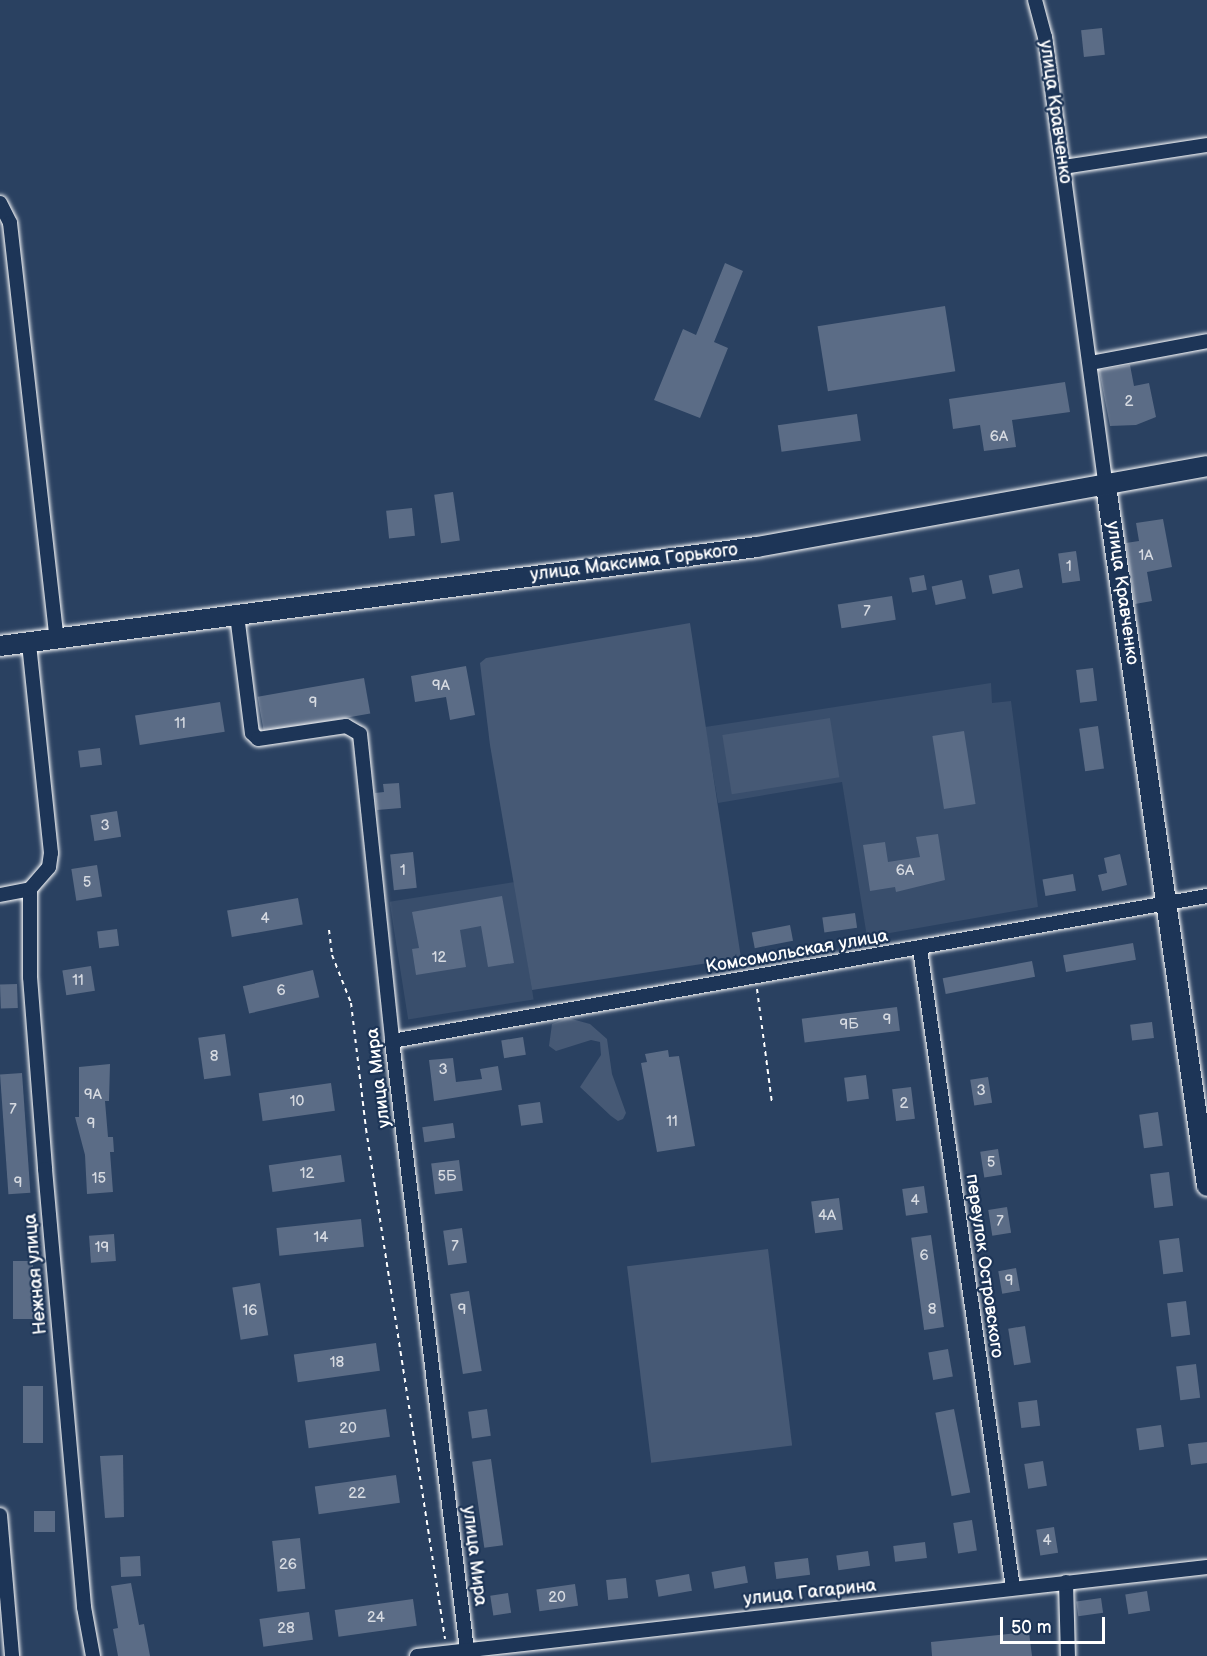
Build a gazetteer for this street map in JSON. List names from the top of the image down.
{
  "streets": {
    "main road": ["улица Кравченко", "улица Максима Горького"],
    "street": [
      "Комсомольская улица",
      "улица Мира",
      "переулок Островского",
      "Нежная улица",
      "улица Гагарина"
    ]
  },
  "crossings": [
    ["улица Кравченко", "улица Максима Горького"],
    ["улица Кравченко", "Комсомольская улица"],
    ["улица Максима Горького", "улица Мира"],
    ["Комсомольская улица", "улица Мира"],
    ["Комсомольская улица", "переулок Островского"],
    ["улица Мира", "улица Гагарина"],
    ["переулок Островского", "улица Гагарина"]
  ],
  "house_numbers": [
    "2",
    "6А",
    "1А",
    "1",
    "7",
    "9А",
    "9",
    "11",
    "3",
    "1",
    "6А",
    "5",
    "4",
    "12",
    "11",
    "6",
    "9",
    "9Б",
    "8",
    "3",
    "3",
    "9А",
    "10",
    "2",
    "7",
    "11",
    "9",
    "5",
    "12",
    "5Б",
    "15",
    "9",
    "4",
    "4А",
    "7",
    "14",
    "7",
    "19",
    "6",
    "9",
    "9",
    "8",
    "16",
    "18",
    "20",
    "22",
    "4",
    "26",
    "20",
    "24",
    "28"
  ],
  "scale_bar": "50 m"
}
